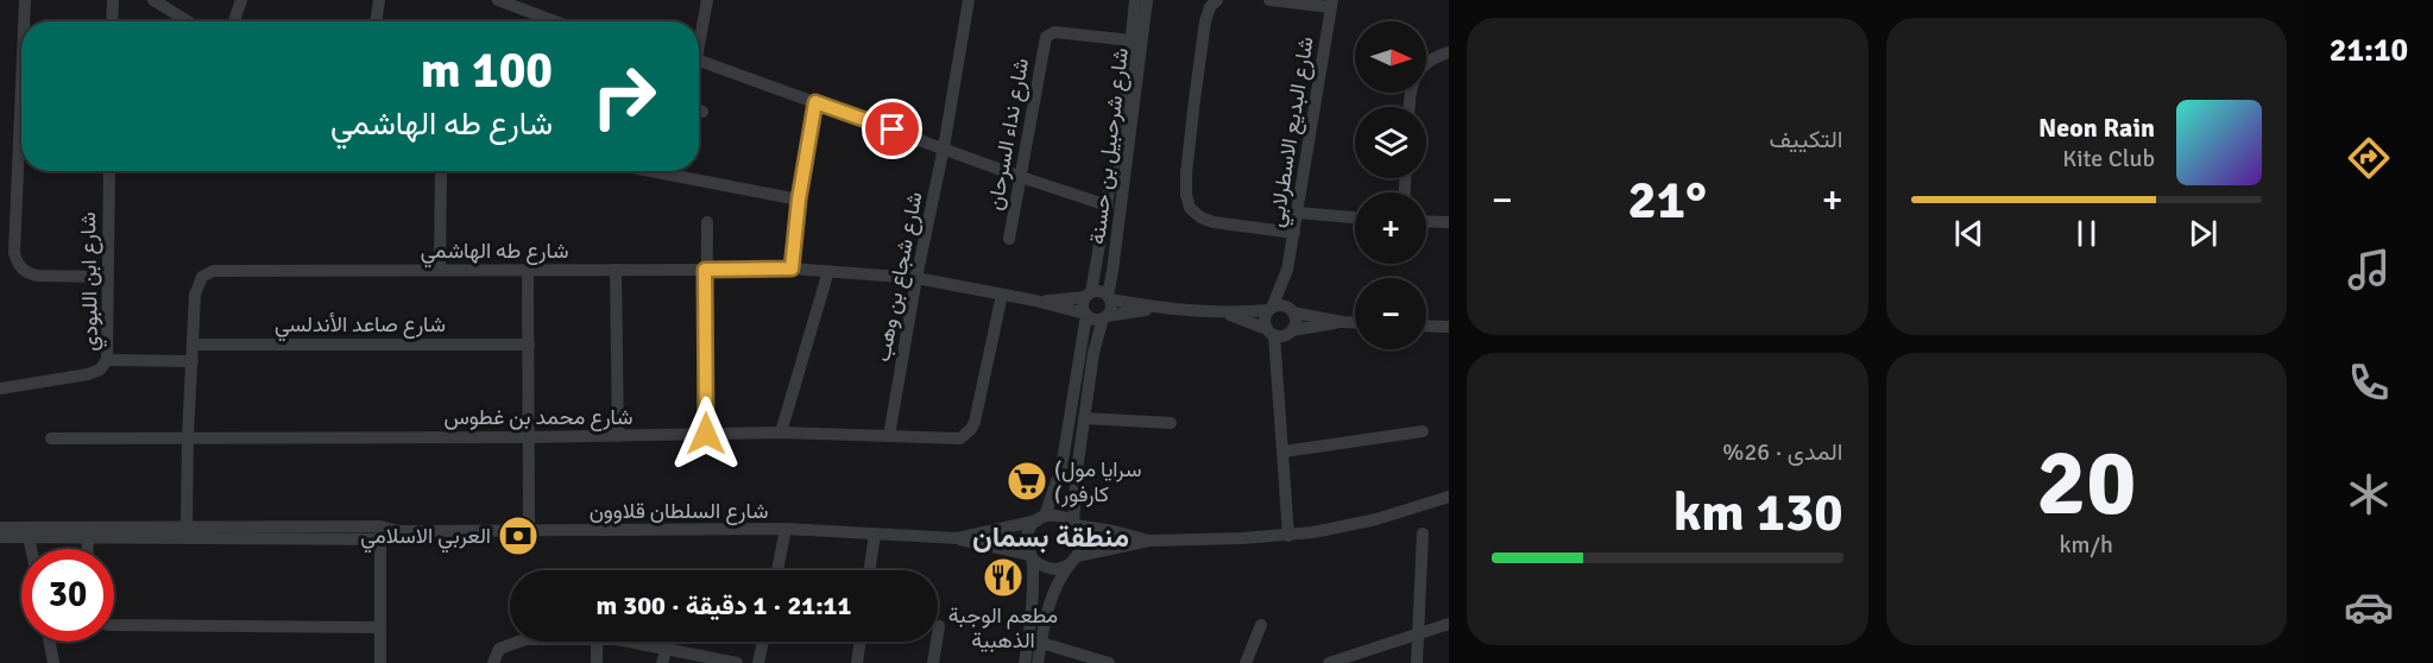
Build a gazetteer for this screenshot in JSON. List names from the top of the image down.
{
  "streets": {
    "street": [
      "شارع البديع الاسطرلابي",
      "شارع نداء السرحان",
      "شارع شرحبيل بن حسنة",
      "شارع طه الهاشمي",
      "شارع شجاع بن وهب",
      "شارع ابن اللبودي",
      "شارع صاعد الأندلسي",
      "شارع محمد بن غطوس",
      "شارع السلطان قلاوون"
    ]
  },
  "crossings": [
    ["شارع نداء السرحان", "شارع شرحبيل بن حسنة"],
    ["شارع شرحبيل بن حسنة", "شارع طه الهاشمي"],
    ["شارع طه الهاشمي", "شارع شجاع بن وهب"],
    ["شارع طه الهاشمي", "شارع ابن اللبودي"],
    ["شارع طه الهاشمي", "شارع صاعد الأندلسي"],
    ["شارع طه الهاشمي", "شارع محمد بن غطوس"],
    ["شارع طه الهاشمي", "شارع السلطان قلاوون"],
    ["شارع شجاع بن وهب", "شارع محمد بن غطوس"]
  ],
  "districts": ["منطقة بسمان"],
  "places": {
    "supermarket": ["(سرايا مول (كارفور"],
    "bank": ["العربي الاسلامي"],
    "restaurant": ["مطعم الوجبة الذهبية"]
  },
  "north": "right",
  "page": {
    "tabs": "21:10",
    "tile": [
      "التكييف",
      ["20", "km/h"],
      ["المدى · 26%", "130 km"]
    ],
    "map_buttons": ["+", "−"],
    "turn": ["100 m", "شارع طه الهاشمي"],
    "song": ["Neon Rain", "Kite Club"],
    "heat": ["−", "21°", "+"],
    "limit": "30",
    "trip": "21:11 · 1 دقيقة · 300 m"
  }
}
